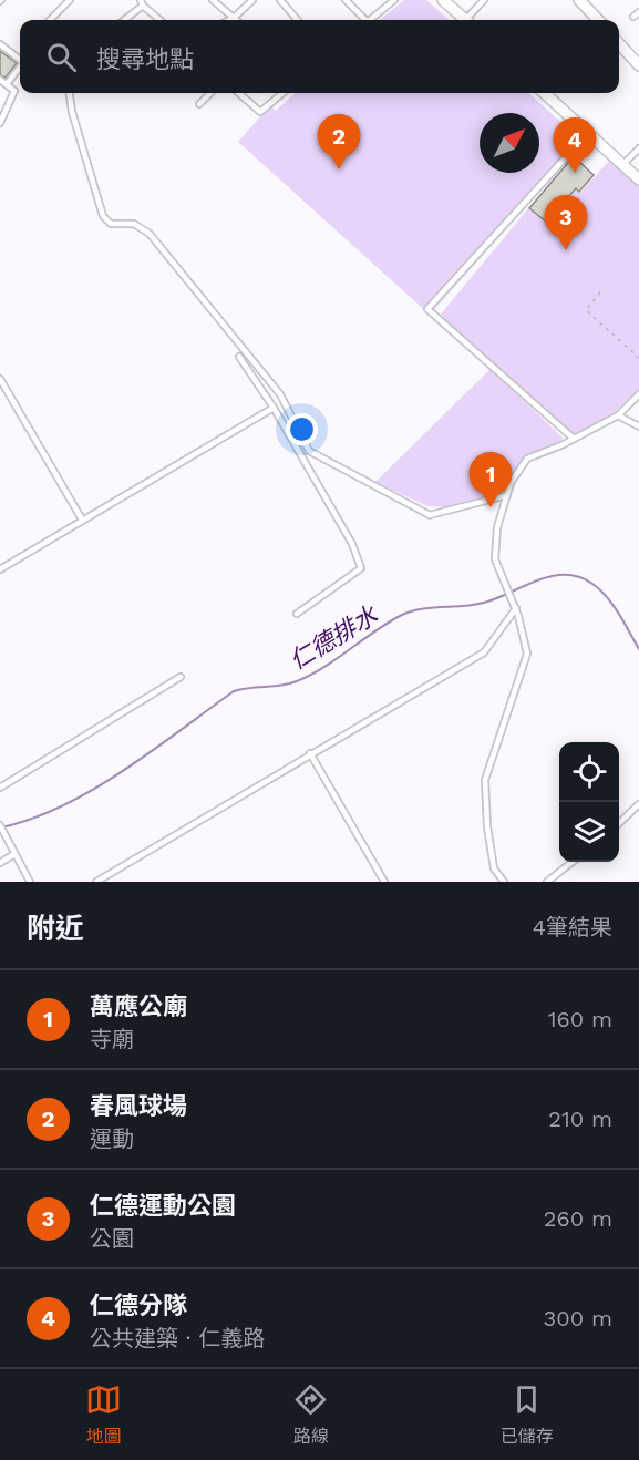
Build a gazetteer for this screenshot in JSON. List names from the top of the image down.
{
  "water": ["仁德排水"],
  "north": "top right",
  "page": {
    "search": "搜尋地點",
    "pins": [
      "2",
      "4",
      "3",
      "1"
    ],
    "heading": ["附近", "4筆結果"],
    "list": [
      {
        "mark": "1",
        "name": "萬應公廟",
        "note": "寺廟",
        "value": "160 m"
      },
      {
        "mark": "2",
        "name": "春風球場",
        "note": "運動",
        "value": "210 m"
      },
      {
        "mark": "3",
        "name": "仁德運動公園",
        "note": "公園",
        "value": "260 m"
      },
      {
        "mark": "4",
        "name": "仁德分隊",
        "note": "公共建築 · 仁義路",
        "value": "300 m"
      }
    ],
    "nav": ["地圖", "路線", "已儲存"]
  }
}
